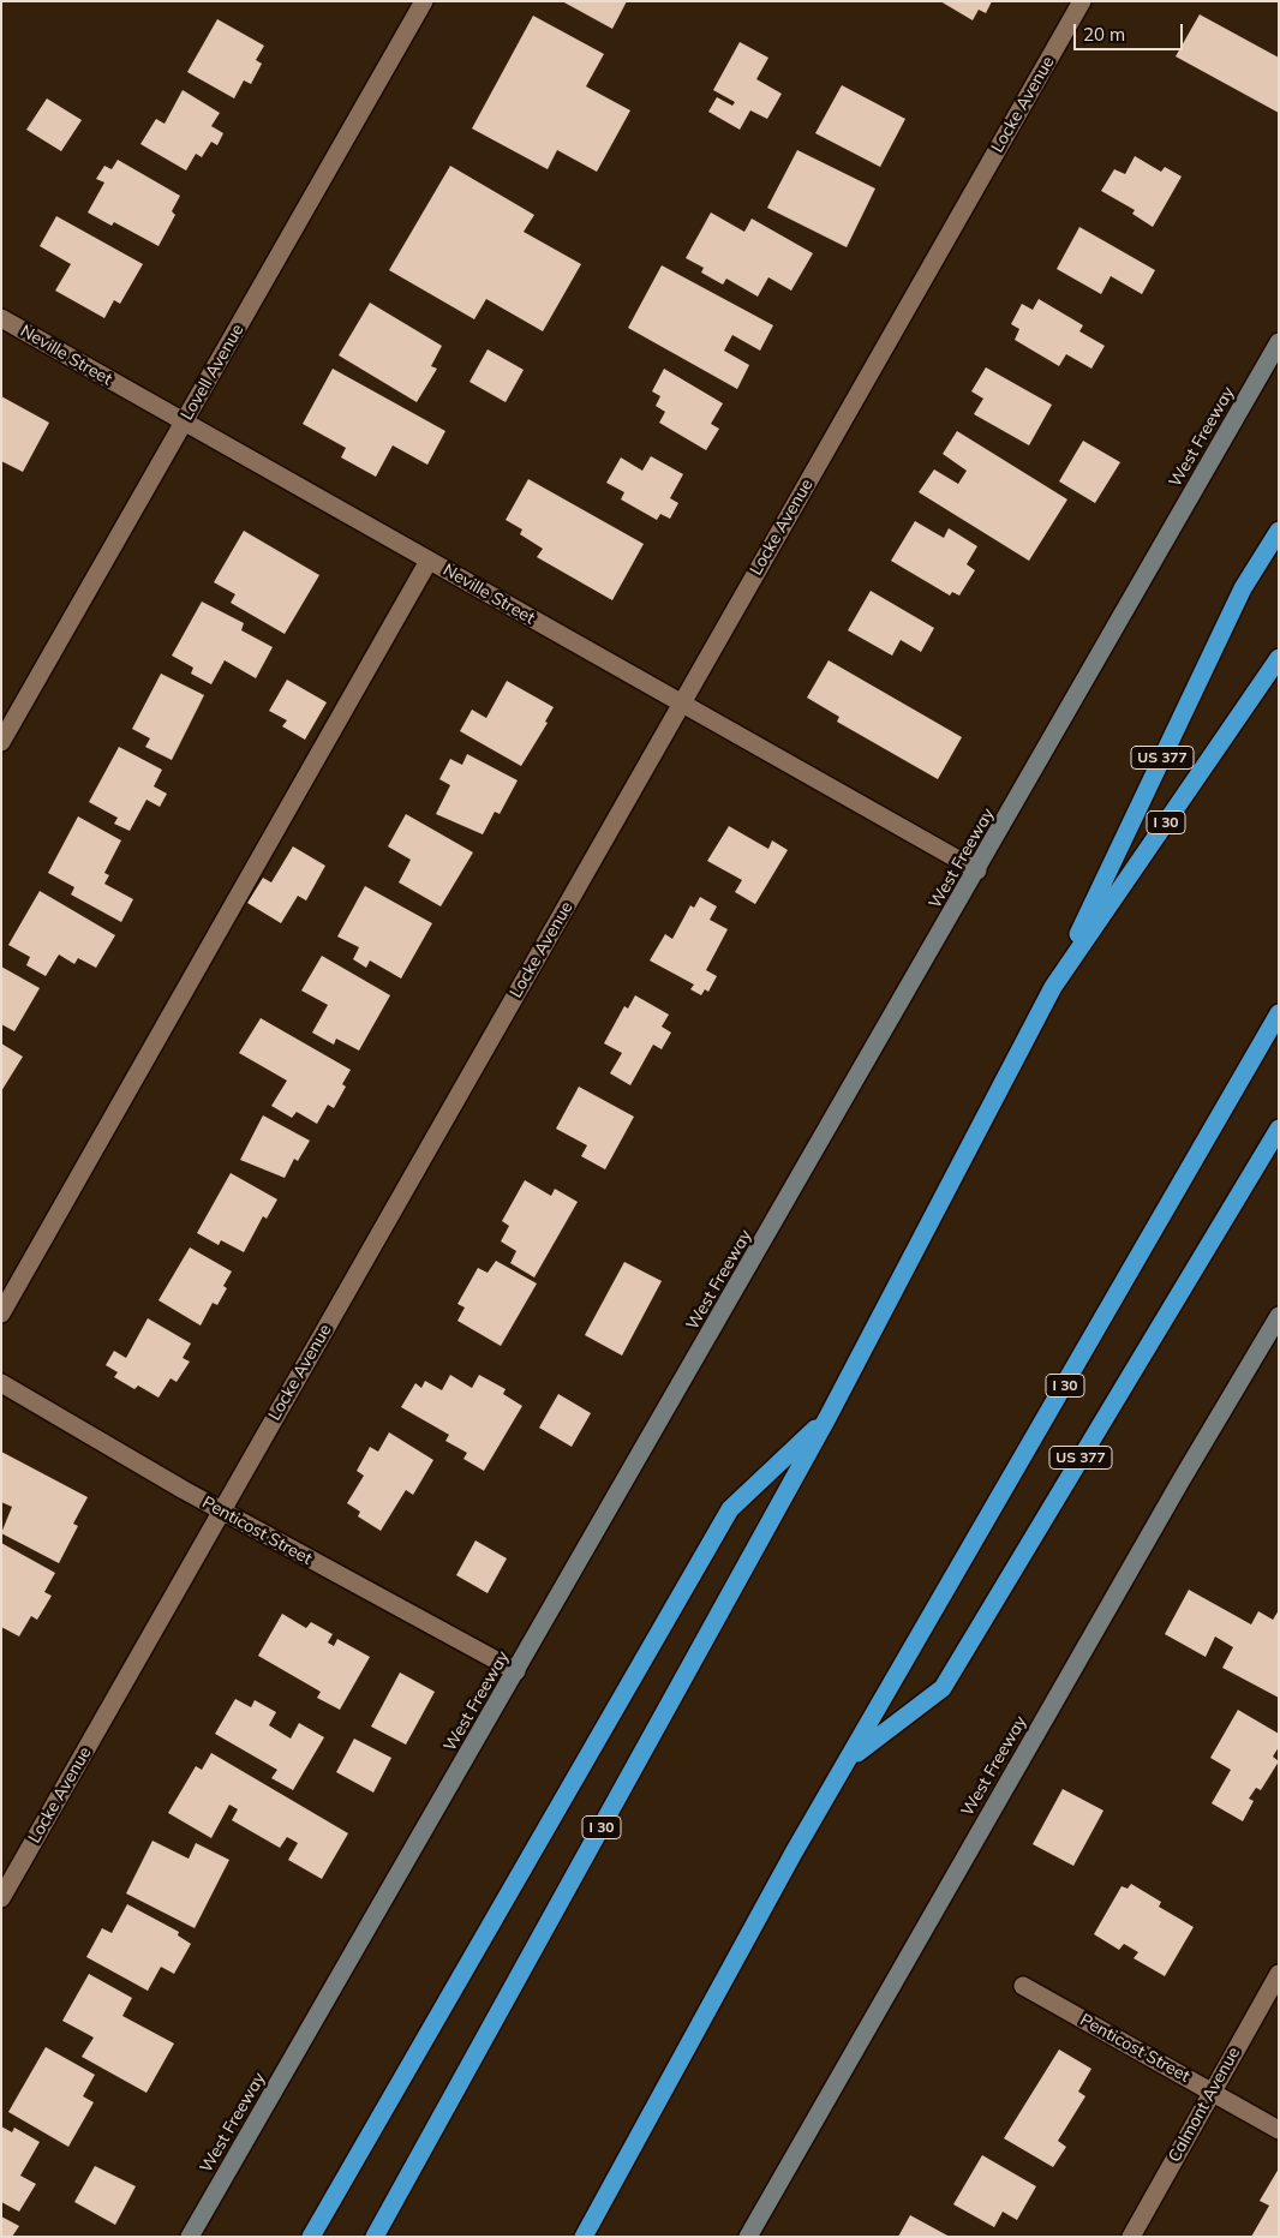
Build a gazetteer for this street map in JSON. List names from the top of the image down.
{
  "streets": {
    "highway": ["US 377", "I 30"],
    "main road": ["West Freeway"],
    "street": [
      "Locke Avenue",
      "Neville Street",
      "Lovell Avenue",
      "Penticost Street",
      "Calmont Avenue"
    ]
  },
  "crossings": [
    ["Locke Avenue", "Neville Street"],
    ["Locke Avenue", "Penticost Street"],
    ["Neville Street", "Lovell Avenue"],
    ["Neville Street", "West Freeway"],
    ["West Freeway", "Penticost Street"],
    ["US 377", "I 30"],
    ["Penticost Street", "Calmont Avenue"]
  ],
  "scale_bar": "20 m"
}
